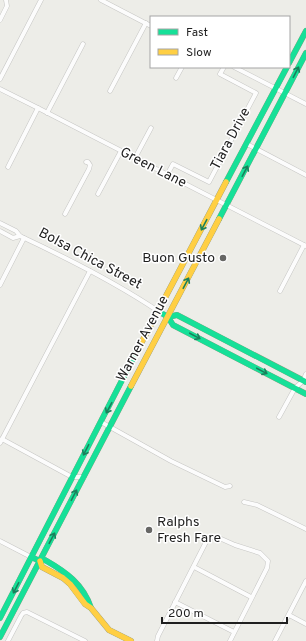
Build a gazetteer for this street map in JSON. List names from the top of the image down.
{
  "streets": {
    "main road": ["Bolsa Chica Street", "Warner Avenue"],
    "street": ["Tiara Drive", "Green Lane"]
  },
  "crossings": [
    ["Tiara Drive", "Green Lane"],
    ["Green Lane", "Warner Avenue"],
    ["Bolsa Chica Street", "Warner Avenue"]
  ],
  "places": ["Buon Gusto", "Ralphs Fresh Fare"],
  "legend": ["Fast", "Slow"],
  "scale_bar": "200 m"
}
